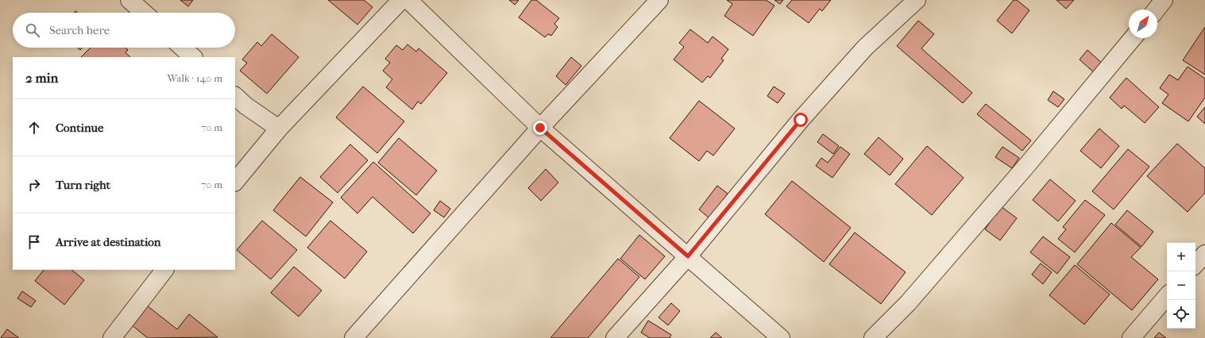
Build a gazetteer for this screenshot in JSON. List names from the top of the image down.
{
  "north": "top right",
  "page": {
    "search": "Search here",
    "heading": ["2 min", "Walk · 140 m"],
    "list": [
      ["Continue", "70 m"],
      ["Turn right", "70 m"],
      "Arrive at destination"
    ],
    "map_buttons": ["+", "−"]
  }
}
